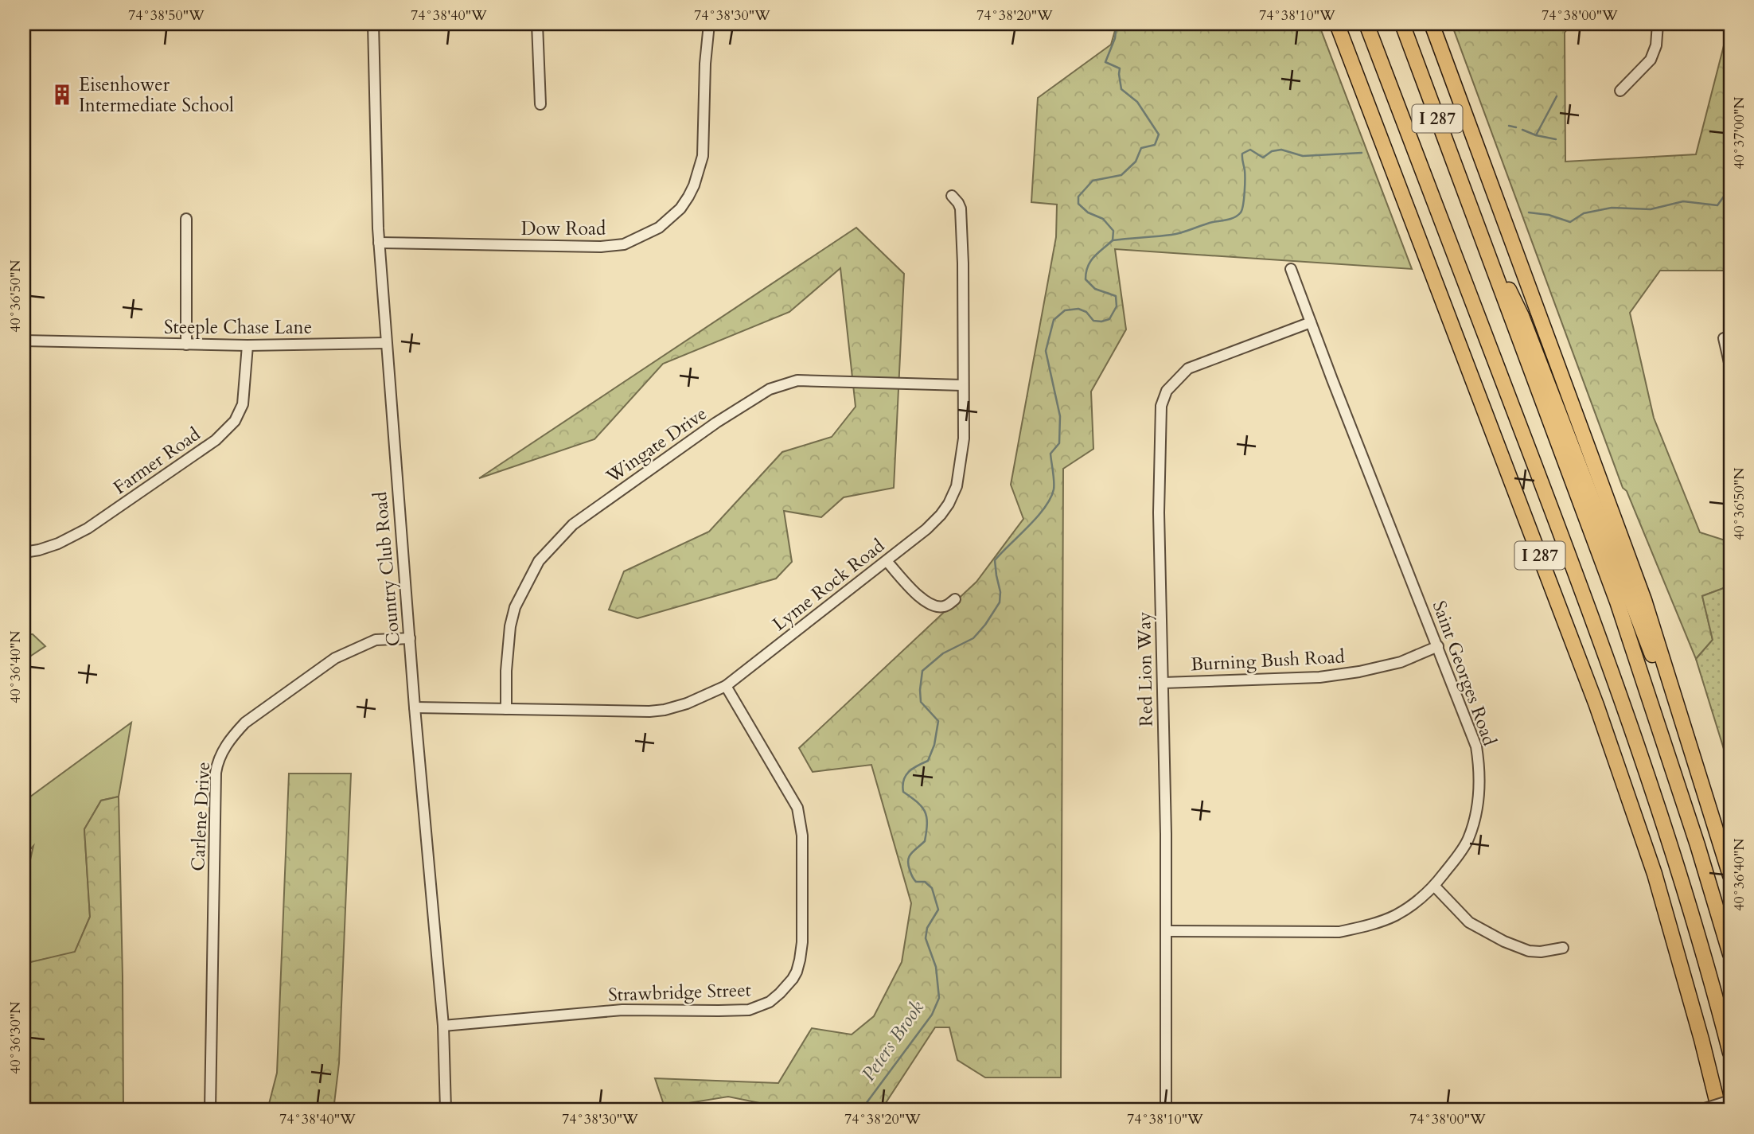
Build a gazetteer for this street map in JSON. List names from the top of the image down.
{
  "streets": {
    "highway": ["I 287"],
    "street": [
      "Dow Road",
      "Steeple Chase Lane",
      "Wingate Drive",
      "Farmer Road",
      "Country Club Road",
      "Lyme Rock Road",
      "Burning Bush Road",
      "Red Lion Way",
      "Saint Georges Road",
      "Carlene Drive",
      "Strawbridge Street"
    ]
  },
  "crossings": [
    ["Dow Road", "Country Club Road"],
    ["Steeple Chase Lane", "Farmer Road"],
    ["Steeple Chase Lane", "Country Club Road"],
    ["Wingate Drive", "Lyme Rock Road"],
    ["Country Club Road", "Lyme Rock Road"],
    ["Country Club Road", "Carlene Drive"],
    ["Country Club Road", "Strawbridge Street"],
    ["Lyme Rock Road", "Strawbridge Street"],
    ["Burning Bush Road", "Red Lion Way"],
    ["Burning Bush Road", "Saint Georges Road"],
    ["Red Lion Way", "Saint Georges Road"]
  ],
  "water": ["Peters Brook"],
  "places": {
    "building": ["Eisenhower Intermediate School"]
  },
  "coordinates": [
    "74°38'50\"W",
    "74°38'40\"W",
    "74°38'30\"W",
    "74°38'20\"W",
    "74°38'10\"W",
    "74°38'00\"W",
    "40°37'00\"N",
    "40°36'50\"N",
    "40°36'40\"N",
    "40°36'30\"N"
  ]
}
